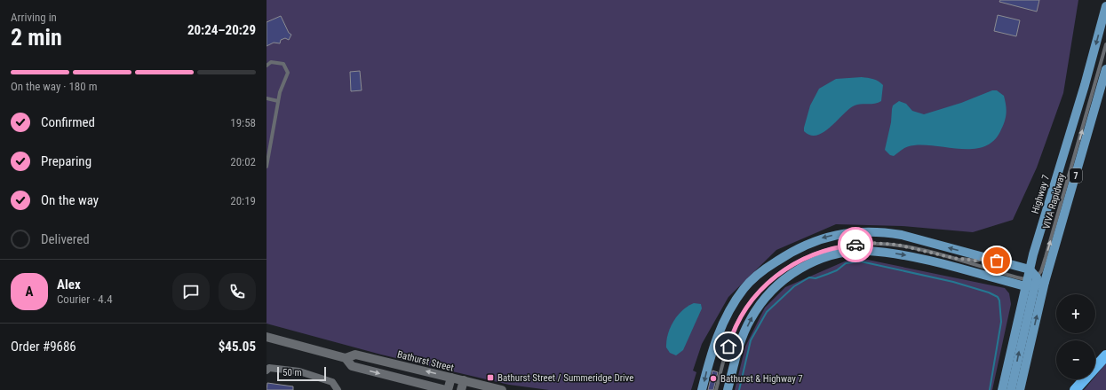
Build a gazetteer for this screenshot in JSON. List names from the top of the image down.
{
  "streets": {
    "main road": ["7", "Highway 7", "Bathurst Street"],
    "lane": ["VIVA Rapidway"]
  },
  "one_way": ["VIVA Rapidway"],
  "places": {
    "transit": ["Bathurst Street / Summeridge Drive"],
    "other": ["Bathurst & Highway 7"]
  },
  "scale_bar": "50 m",
  "page": {
    "heading": ["2 min", "Arriving in", "20:24–20:29"],
    "panel": [
      "Alex",
      "Courier · 4.4",
      "Order #9686",
      "$45.05"
    ],
    "bar": "On the way · 180 m",
    "list": [
      ["Confirmed", "19:58"],
      ["Preparing", "20:02"],
      ["On the way", "20:19"],
      "Delivered"
    ],
    "round": "A",
    "map_buttons": ["+", "−"],
    "scale": "50 m"
  }
}
